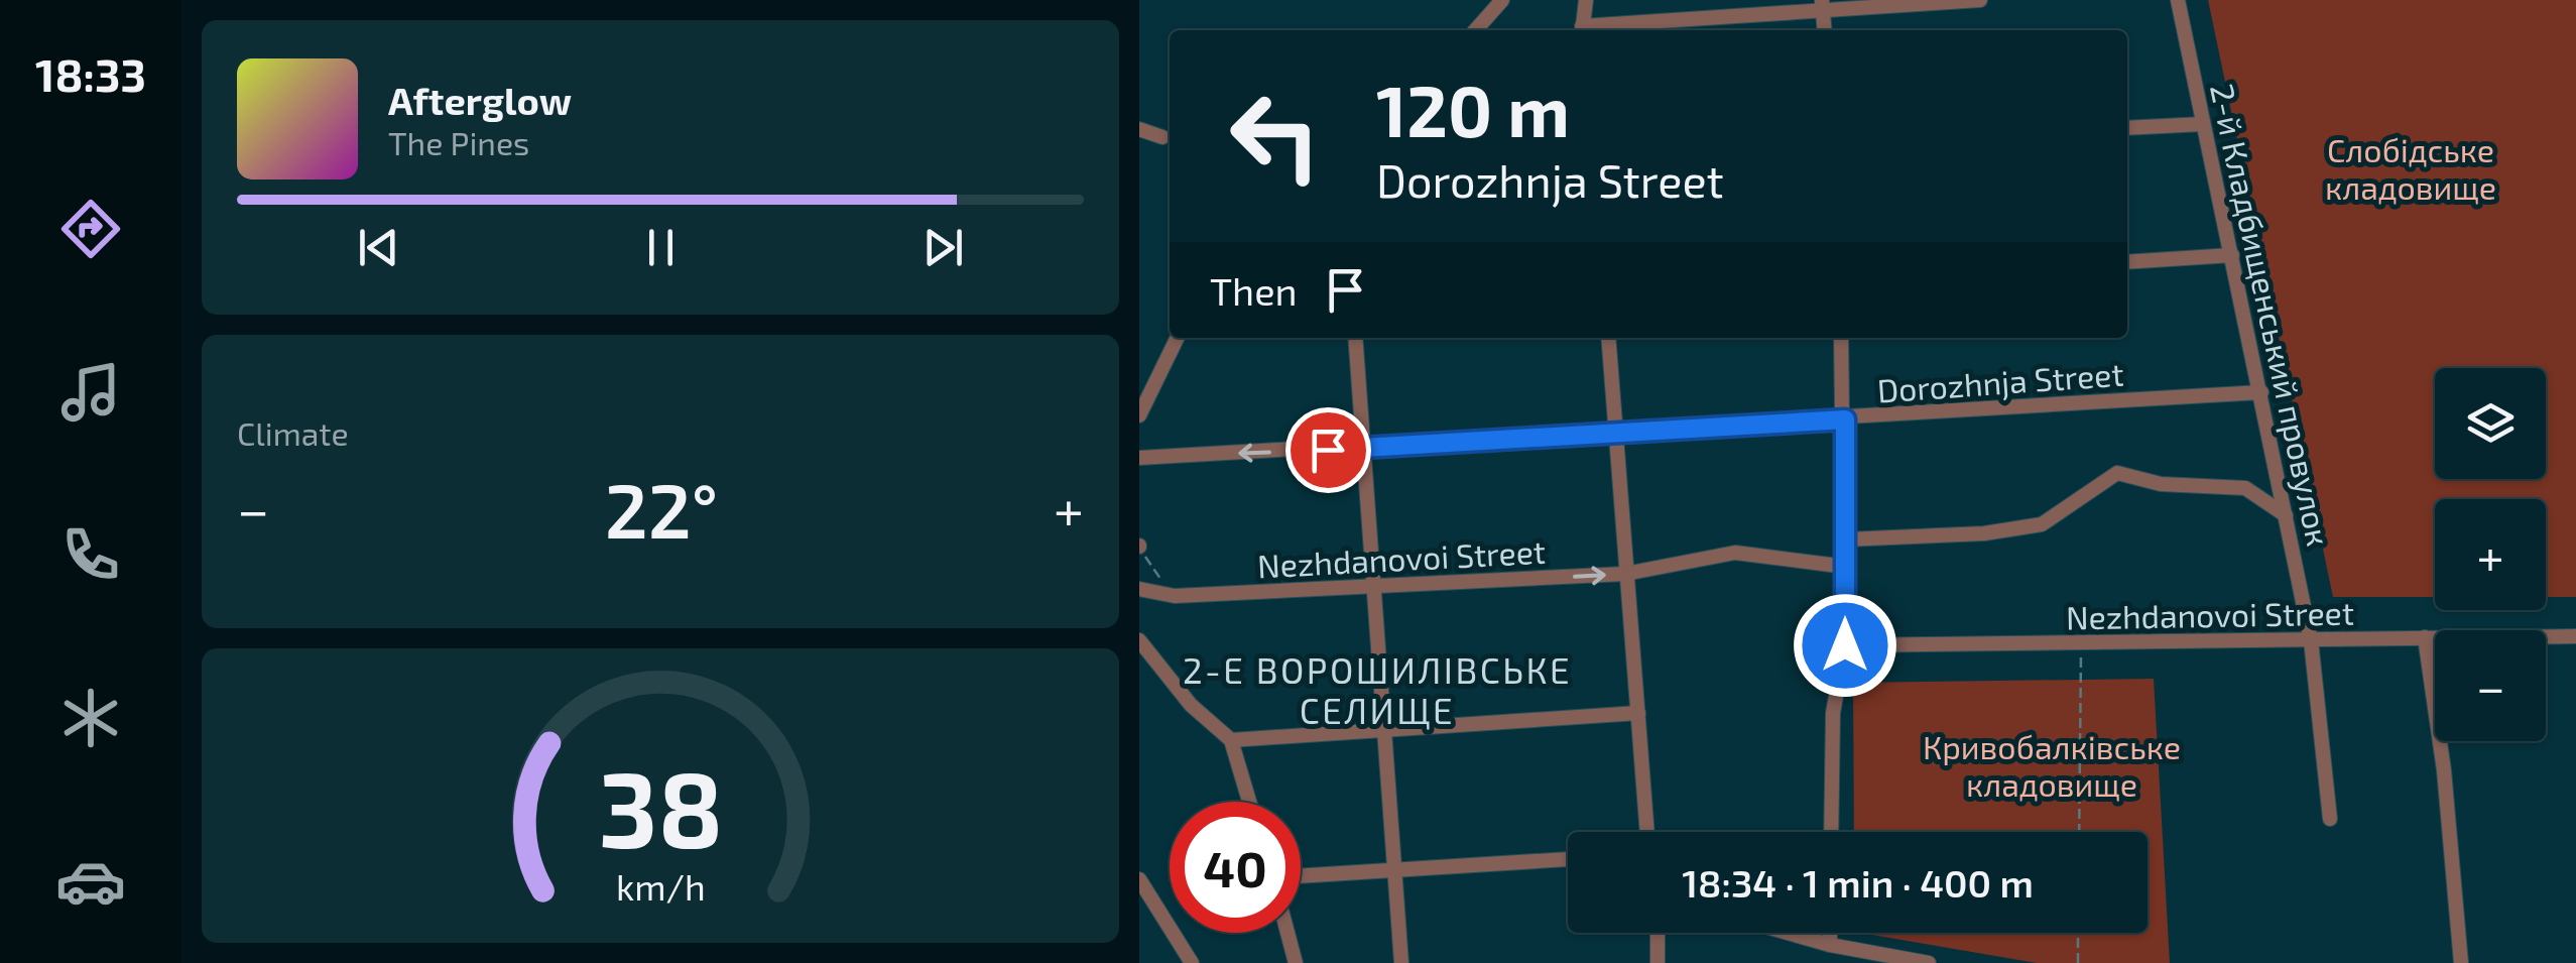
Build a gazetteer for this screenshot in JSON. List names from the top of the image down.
{
  "streets": {
    "street": ["2-й Кладбищенський провулок", "Dorozhnja Street", "Nezhdanovoi Street"]
  },
  "crossings": [
    ["2-й Кладбищенський провулок", "Dorozhnja Street"],
    ["2-й Кладбищенський провулок", "Nezhdanovoi Street"]
  ],
  "districts": ["2-Е ВОРОШИЛІВСЬКЕ СЕЛИЩЕ"],
  "parks": ["Слобідське кладовище", "Кривобалківське кладовище"],
  "page": {
    "tabs": "18:33",
    "turn": ["120 m", "Dorozhnja Street"],
    "song": ["Afterglow", "The Pines"],
    "then": "Then",
    "tile": "Climate",
    "map_buttons": ["+", "−"],
    "heat": ["−", "22°", "+"],
    "limit": "40",
    "trip": "18:34 · 1 min · 400 m",
    "gauge": ["38", "km/h"]
  }
}
